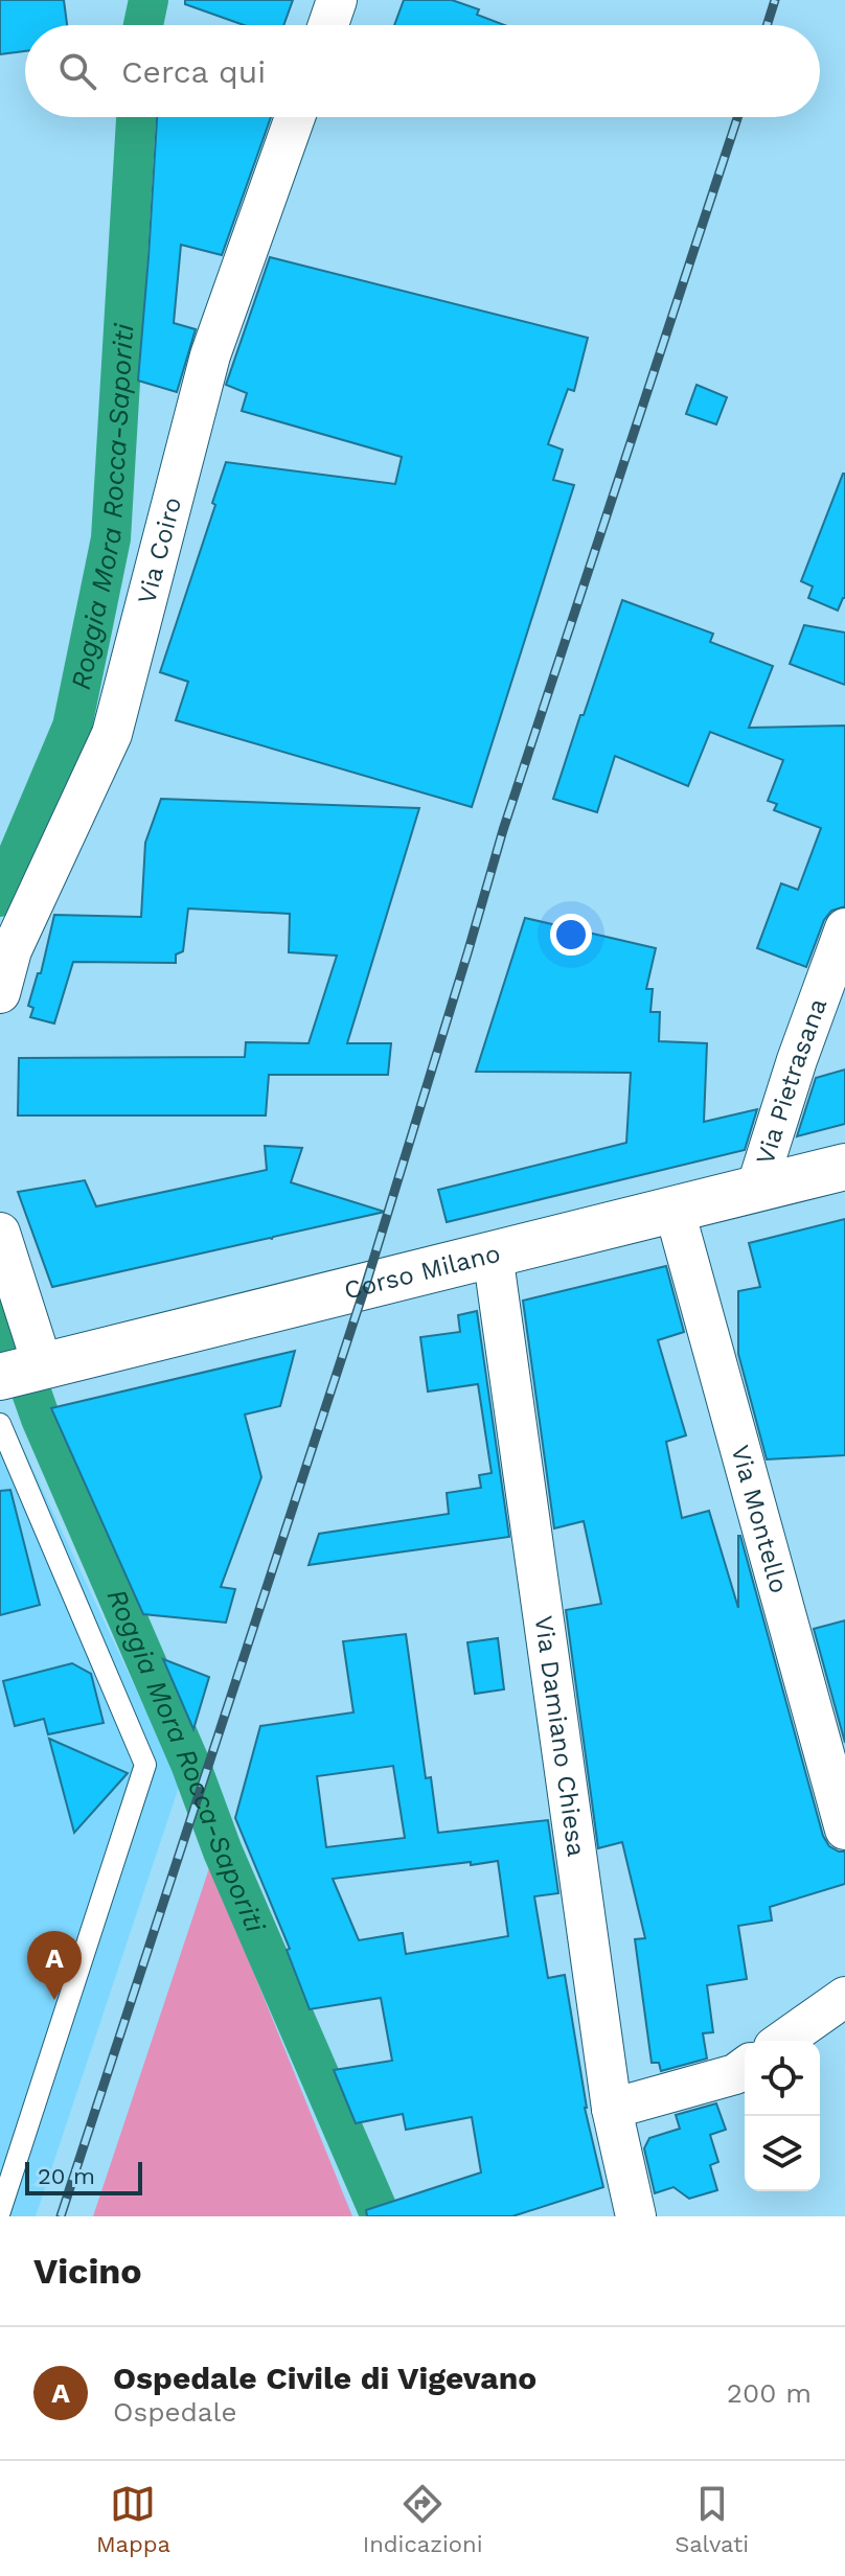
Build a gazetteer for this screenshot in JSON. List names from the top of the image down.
{
  "streets": {
    "street": [
      "Via Coiro",
      "Via Pietrasana",
      "Corso Milano",
      "Via Montello",
      "Via Damiano Chiesa"
    ]
  },
  "crossings": [
    ["Via Pietrasana", "Corso Milano"],
    ["Corso Milano", "Via Montello"],
    ["Corso Milano", "Via Damiano Chiesa"]
  ],
  "water": ["Roggia Mora Rocca-Saporiti"],
  "scale_bar": "20 m",
  "page": {
    "search": "Cerca qui",
    "pins": "A",
    "scale": "20 m",
    "heading": "Vicino",
    "list": [
      {
        "mark": "A",
        "name": "Ospedale Civile di Vigevano",
        "note": "Ospedale",
        "value": "200 m"
      }
    ],
    "nav": ["Mappa", "Indicazioni", "Salvati"]
  }
}
